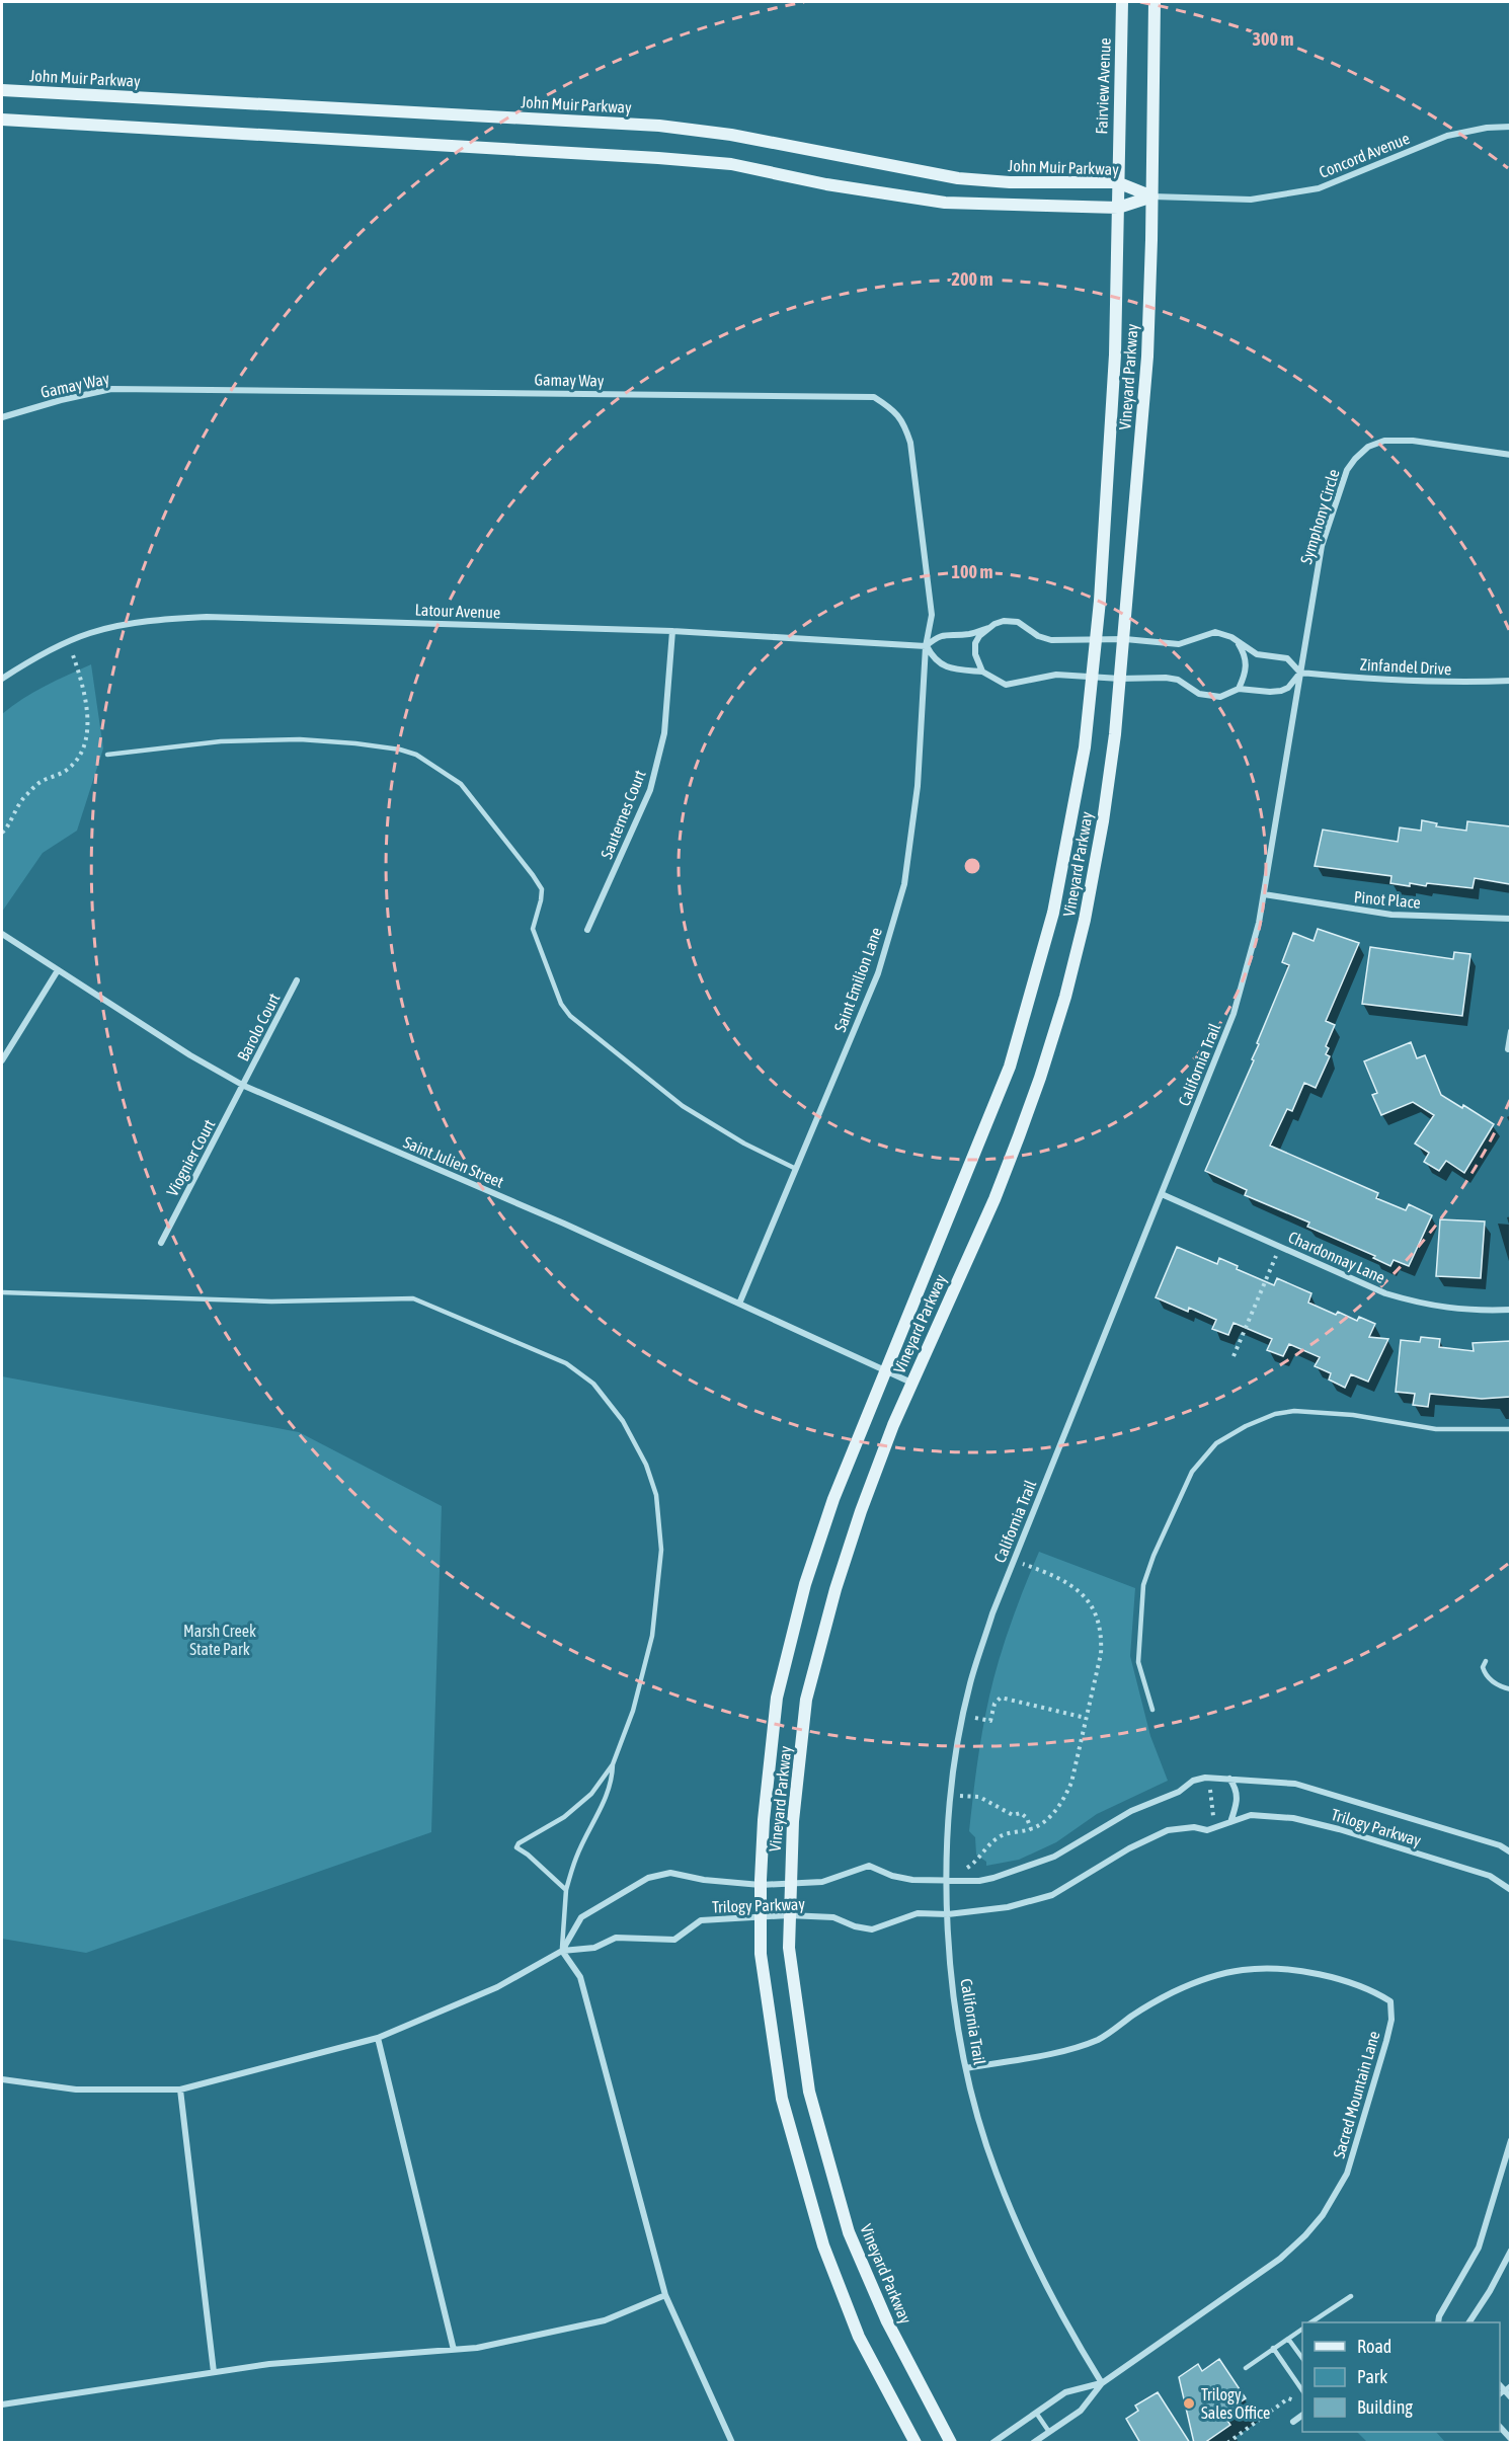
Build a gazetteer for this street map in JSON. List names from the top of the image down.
{
  "streets": {
    "street": [
      "John Muir Parkway",
      "Fairview Avenue",
      "Concord Avenue",
      "Vineyard Parkway",
      "Gamay Way",
      "Symphony Circle",
      "Latour Avenue",
      "Zinfandel Drive",
      "Sauternes Court",
      "Pinot Place",
      "Saint Emilion Lane",
      "Barolo Court",
      "California Trail",
      "Viognier Court",
      "Saint Julien Street",
      "Chardonnay Lane",
      "Trilogy Parkway",
      "Sacred Mountain Lane"
    ]
  },
  "crossings": [
    ["John Muir Parkway", "Fairview Avenue"],
    ["John Muir Parkway", "Concord Avenue"],
    ["John Muir Parkway", "Vineyard Parkway"],
    ["Fairview Avenue", "Vineyard Parkway"],
    ["Concord Avenue", "Vineyard Parkway"],
    ["Vineyard Parkway", "Latour Avenue"],
    ["Vineyard Parkway", "Zinfandel Drive"],
    ["Vineyard Parkway", "Saint Julien Street"],
    ["Vineyard Parkway", "Trilogy Parkway"],
    ["Gamay Way", "Latour Avenue"],
    ["Gamay Way", "Saint Emilion Lane"],
    ["Symphony Circle", "Zinfandel Drive"],
    ["Symphony Circle", "California Trail"],
    ["Latour Avenue", "Zinfandel Drive"],
    ["Latour Avenue", "Sauternes Court"],
    ["Latour Avenue", "Saint Emilion Lane"],
    ["Zinfandel Drive", "California Trail"],
    ["Pinot Place", "California Trail"],
    ["Saint Emilion Lane", "Saint Julien Street"],
    ["Barolo Court", "Viognier Court"],
    ["Barolo Court", "Saint Julien Street"],
    ["California Trail", "Chardonnay Lane"],
    ["California Trail", "Trilogy Parkway"],
    ["California Trail", "Sacred Mountain Lane"],
    ["Viognier Court", "Saint Julien Street"]
  ],
  "parks": ["Marsh Creek State Park"],
  "places": ["Trilogy Sales Office"],
  "legend": ["Road", "Park", "Building"],
  "rings": ["300 m", "200 m", "100 m"]
}
